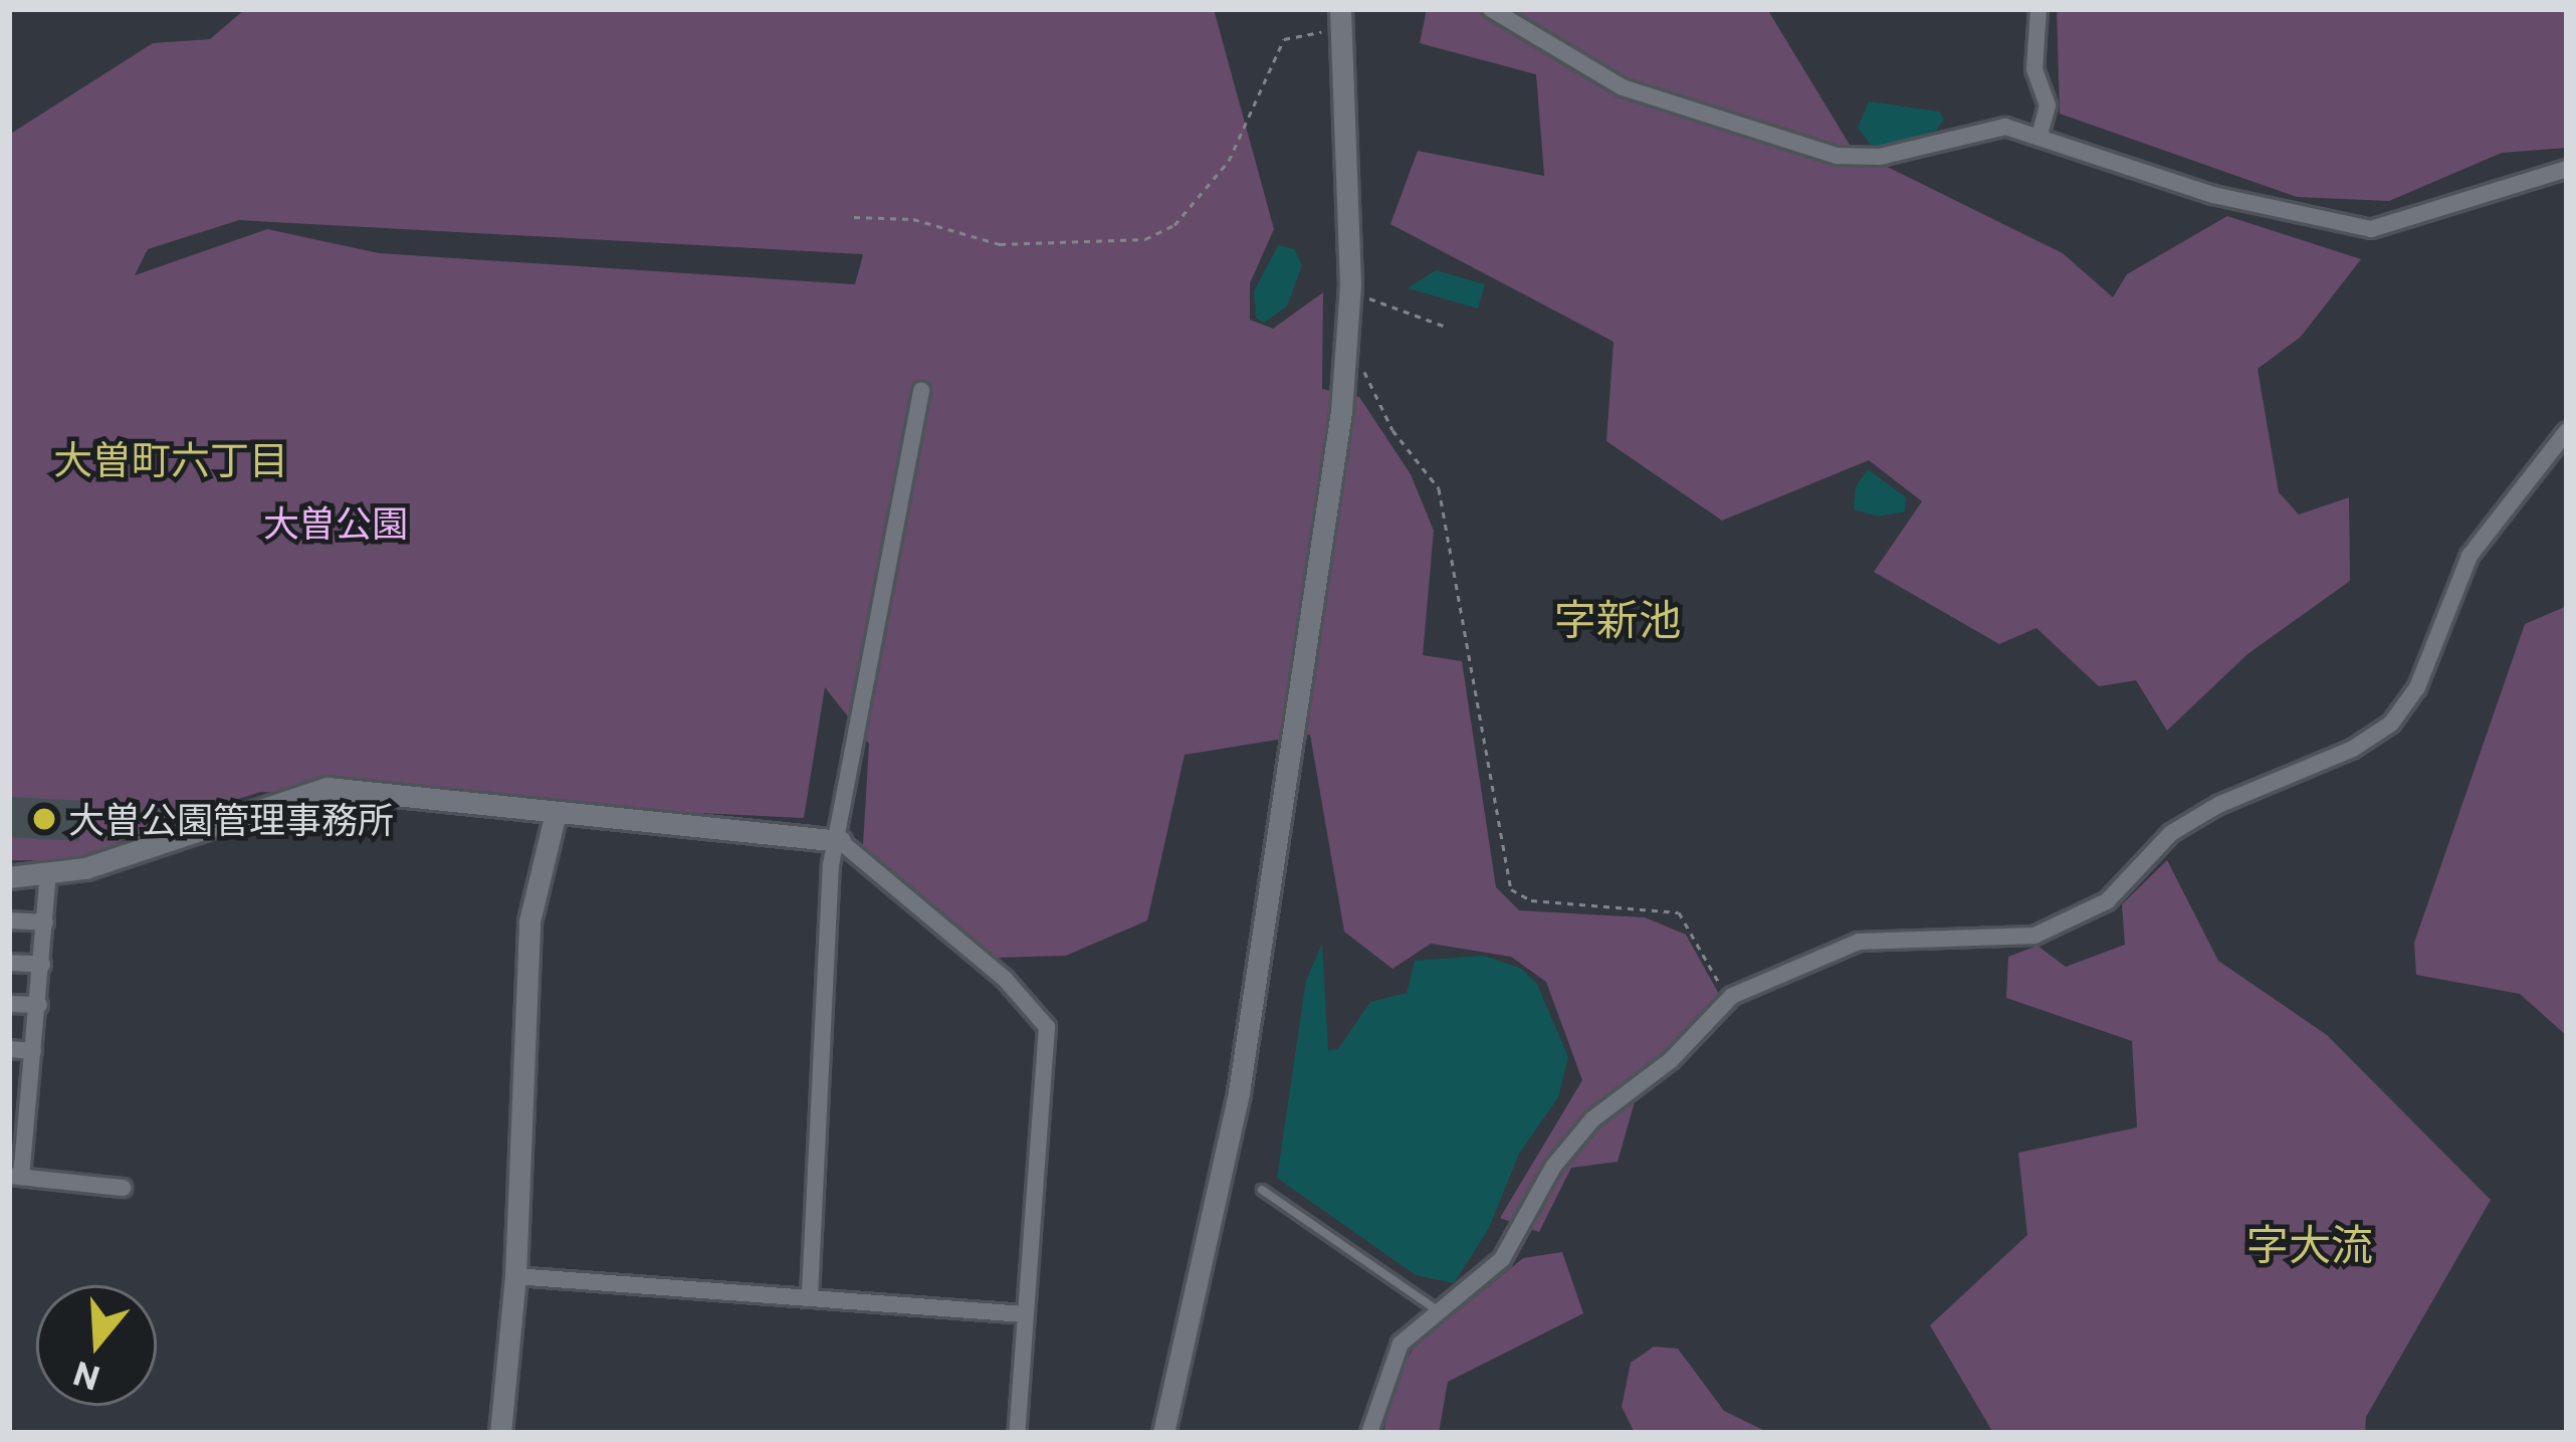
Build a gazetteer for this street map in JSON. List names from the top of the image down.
{
  "districts": ["大曽町六丁目", "字新池", "字大流"],
  "parks": ["大曽公園"],
  "places": ["大曽公園管理事務所"],
  "north": "bottom"
}
